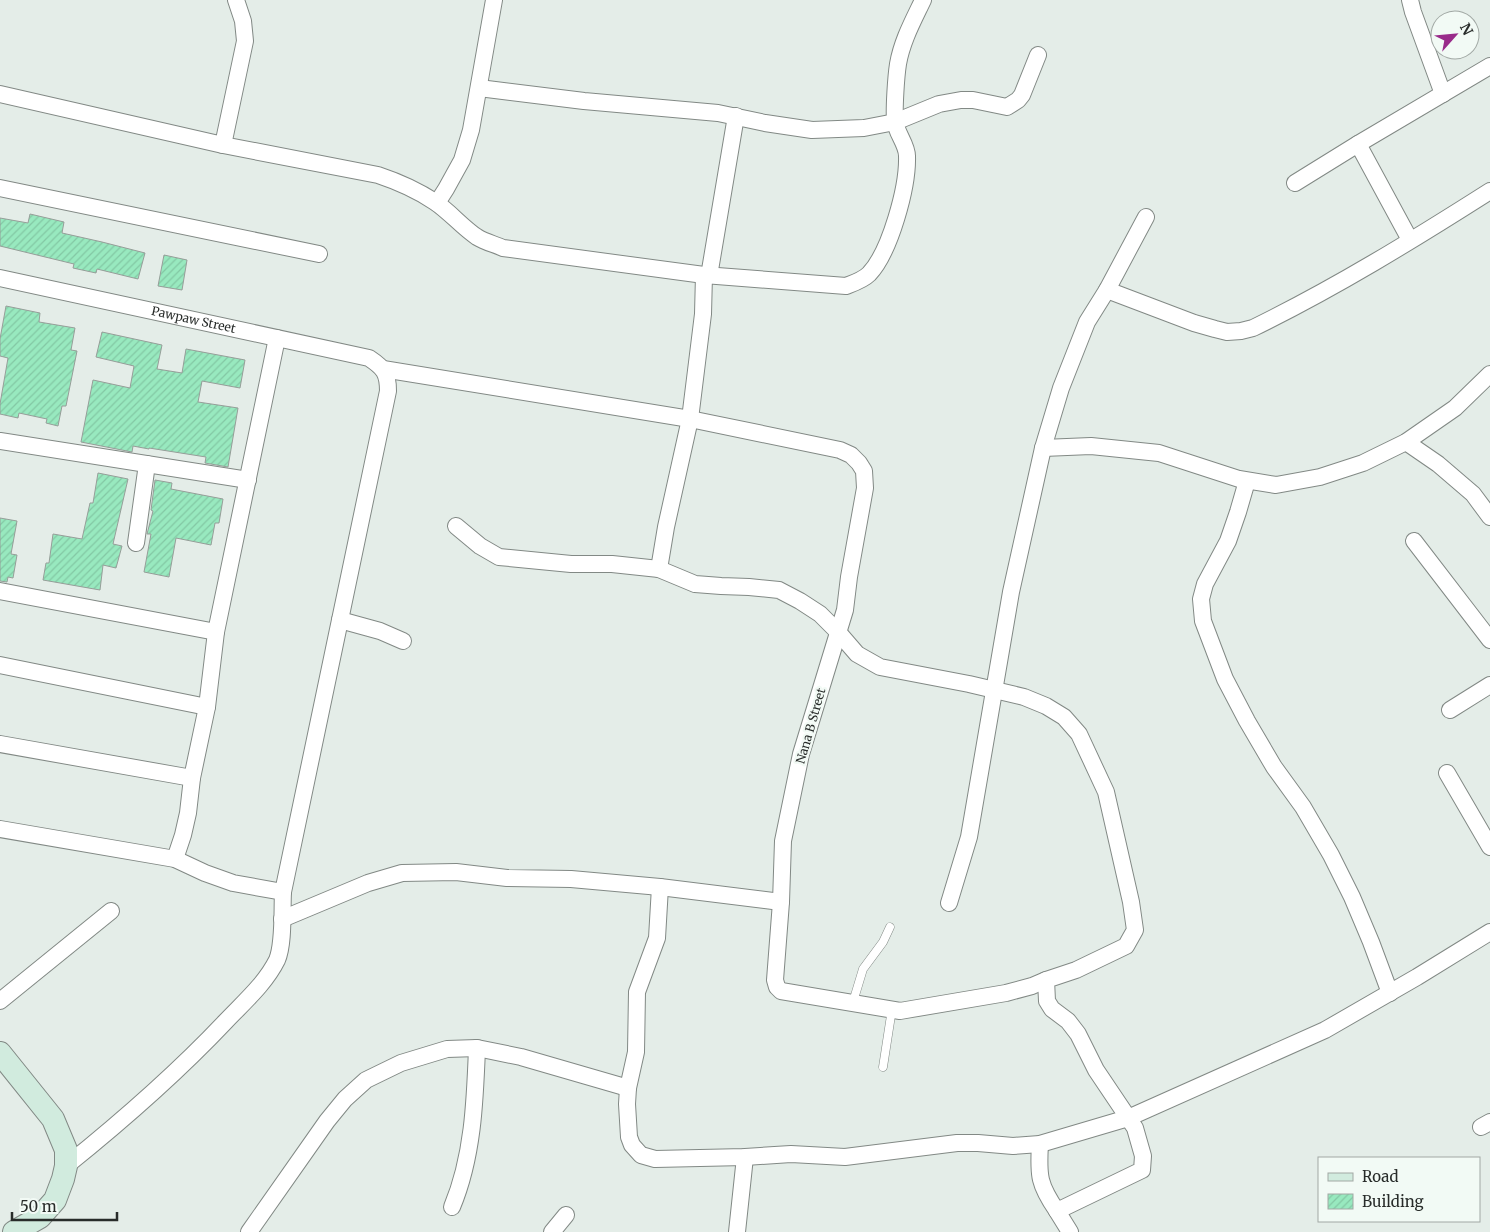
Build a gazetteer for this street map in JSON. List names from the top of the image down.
{
  "streets": {
    "street": ["Pawpaw Street", "Nana B Street"]
  },
  "legend": ["Road", "Building"],
  "scale_bar": "50 m",
  "north": "top right"
}
